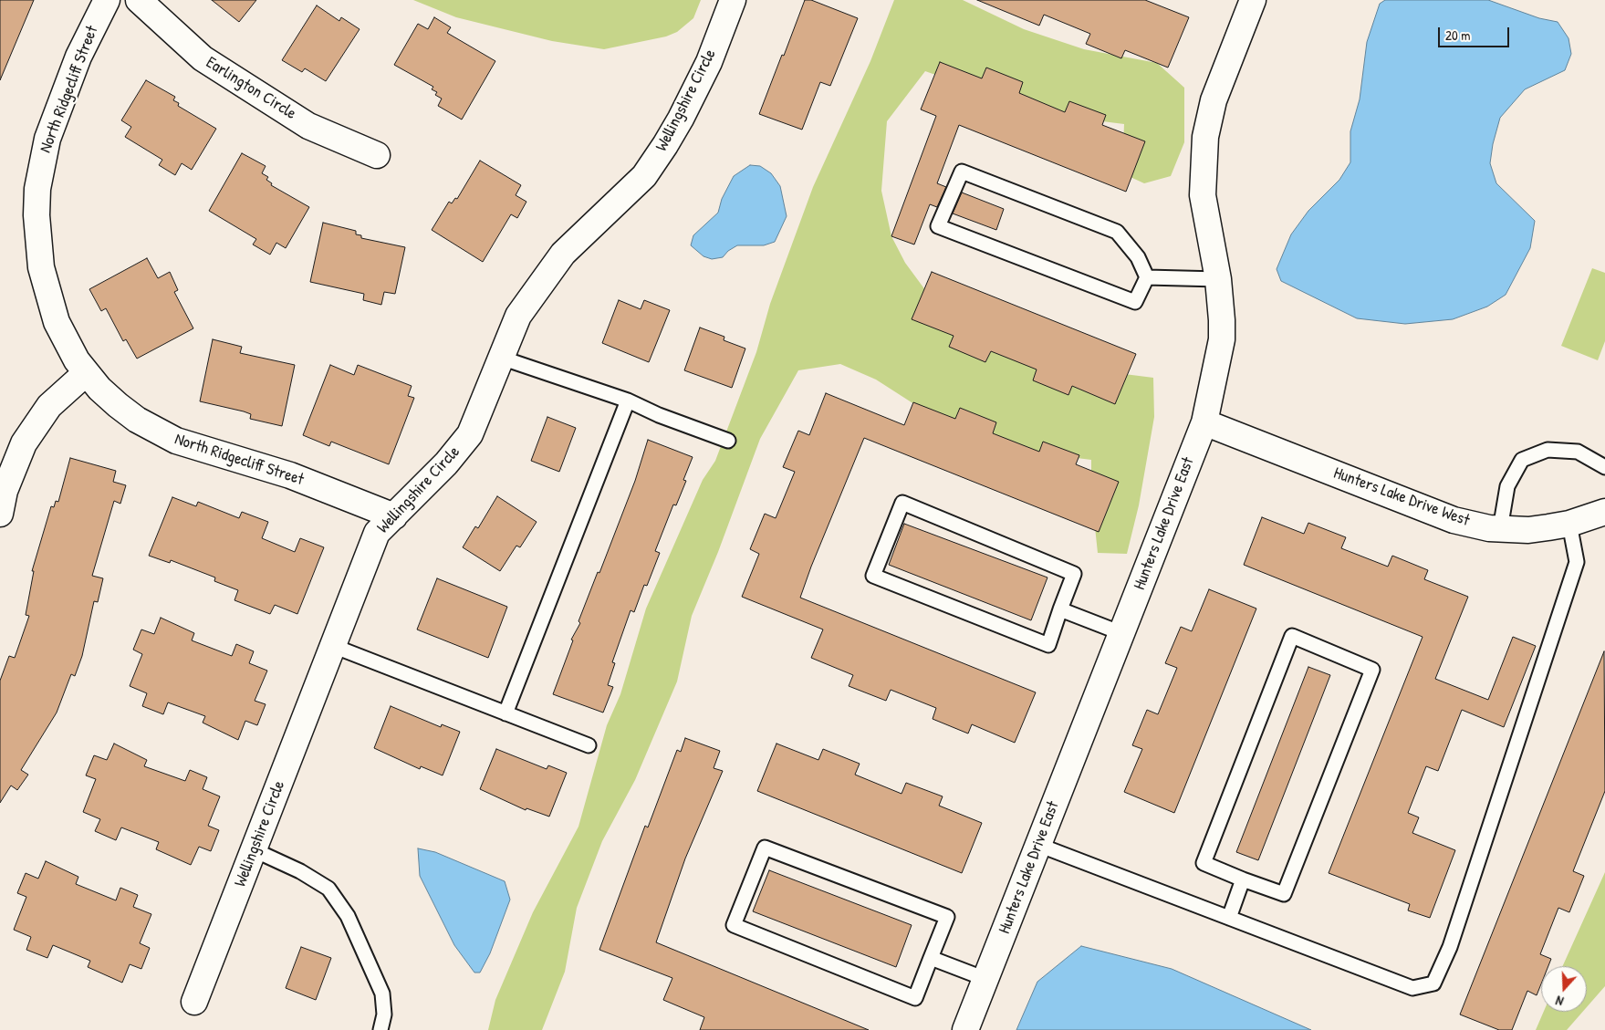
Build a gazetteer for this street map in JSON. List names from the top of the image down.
{
  "streets": {
    "street": [
      "Earlington Circle",
      "North Ridgecliff Street",
      "Wellingshire Circle",
      "Hunters Lake Drive West",
      "Hunters Lake Drive East"
    ]
  },
  "crossings": [
    ["North Ridgecliff Street", "Wellingshire Circle"],
    ["Hunters Lake Drive West", "Hunters Lake Drive East"]
  ],
  "scale_bar": "20 m",
  "north": "bottom"
}
